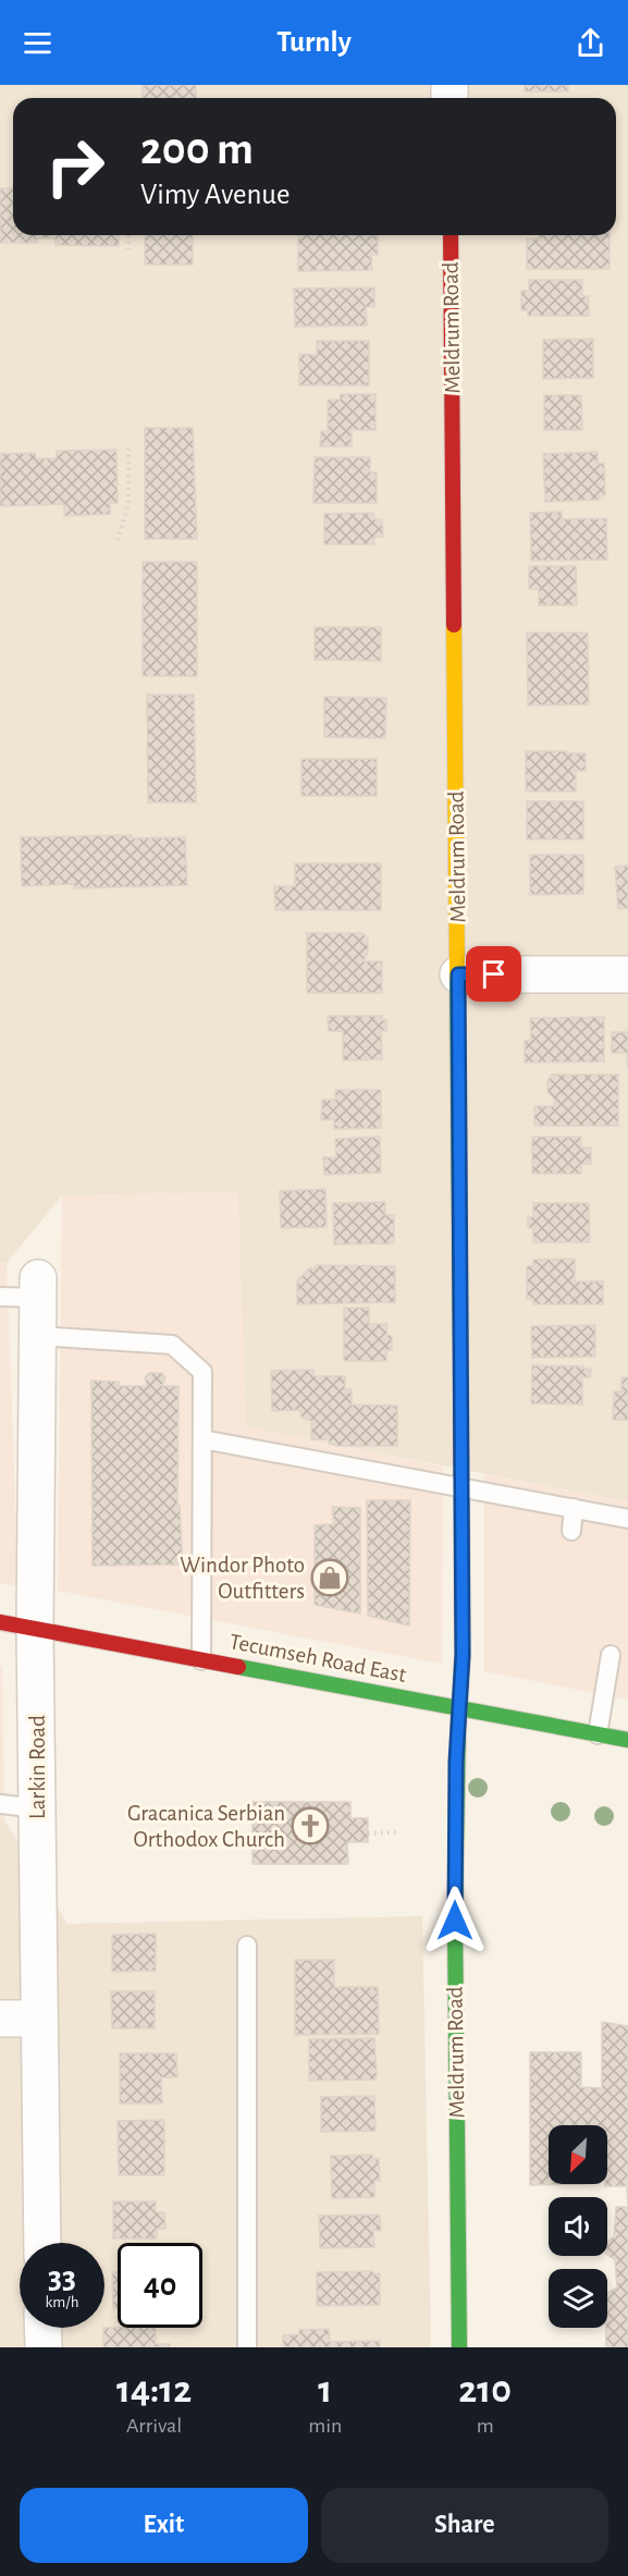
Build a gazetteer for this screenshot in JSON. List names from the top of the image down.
{
  "streets": {
    "street": ["Meldrum Road", "Tecumseh Road East", "Larkin Road"]
  },
  "crossings": [
    ["Meldrum Road", "Tecumseh Road East"],
    ["Tecumseh Road East", "Larkin Road"]
  ],
  "places": {
    "shop": ["Windor Photo Outfitters"],
    "church": ["Gracanica Serbian Orthodox Church"]
  },
  "north": "bottom left",
  "page": {
    "header": "Turnly",
    "turn": ["200 m", "Vimy Avenue"],
    "speed": "33 km/h",
    "limit": "40",
    "eta": [
      "14:12",
      "Arrival",
      "1",
      "min",
      "210",
      "m"
    ],
    "buttons": ["Exit", "Share"]
  }
}
